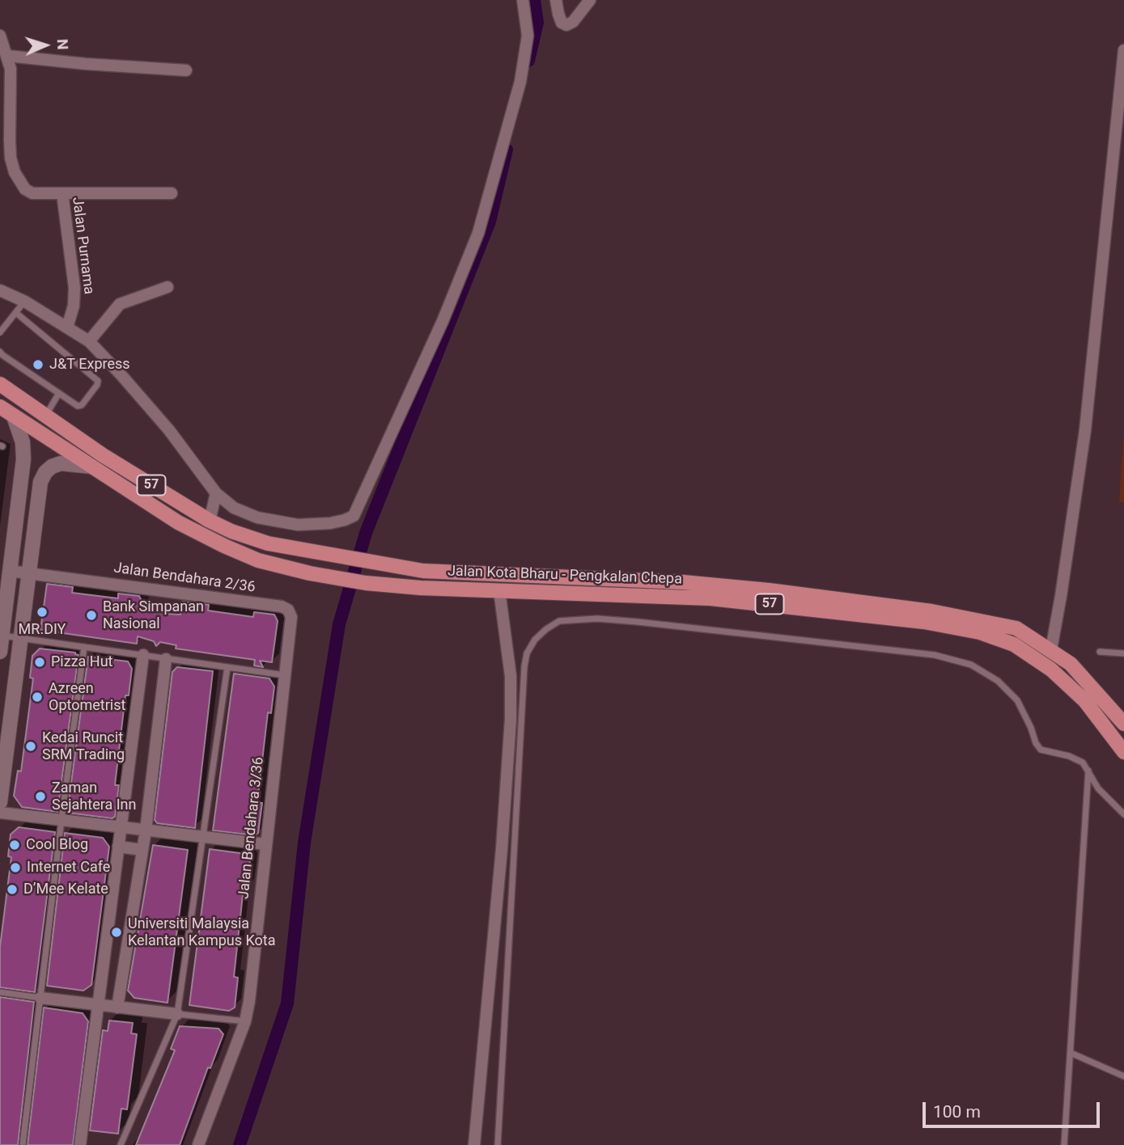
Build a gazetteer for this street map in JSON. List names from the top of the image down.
{
  "streets": {
    "main road": ["57", "Jalan Kota Bharu - Pengkalan Chepa"],
    "street": ["Jalan Purnama", "Jalan Bendahara 2/36", "Jalan Bendahara 3/36"]
  },
  "crossings": [
    ["Jalan Bendahara 2/36", "Jalan Bendahara 3/36"]
  ],
  "places": [
    "J&T Express",
    "MR.DIY",
    "Bank Simpanan Nasional",
    "Pizza Hut",
    "Azreen Optometrist",
    "Kedai Runcit SRM Trading",
    "Zaman Sejahtera Inn",
    "Cool Blog",
    "Internet Cafe",
    "D’Mee Kelate",
    "Universiti Malaysia Kelantan Kampus Kota"
  ],
  "scale_bar": "100 m",
  "north": "right"
}
